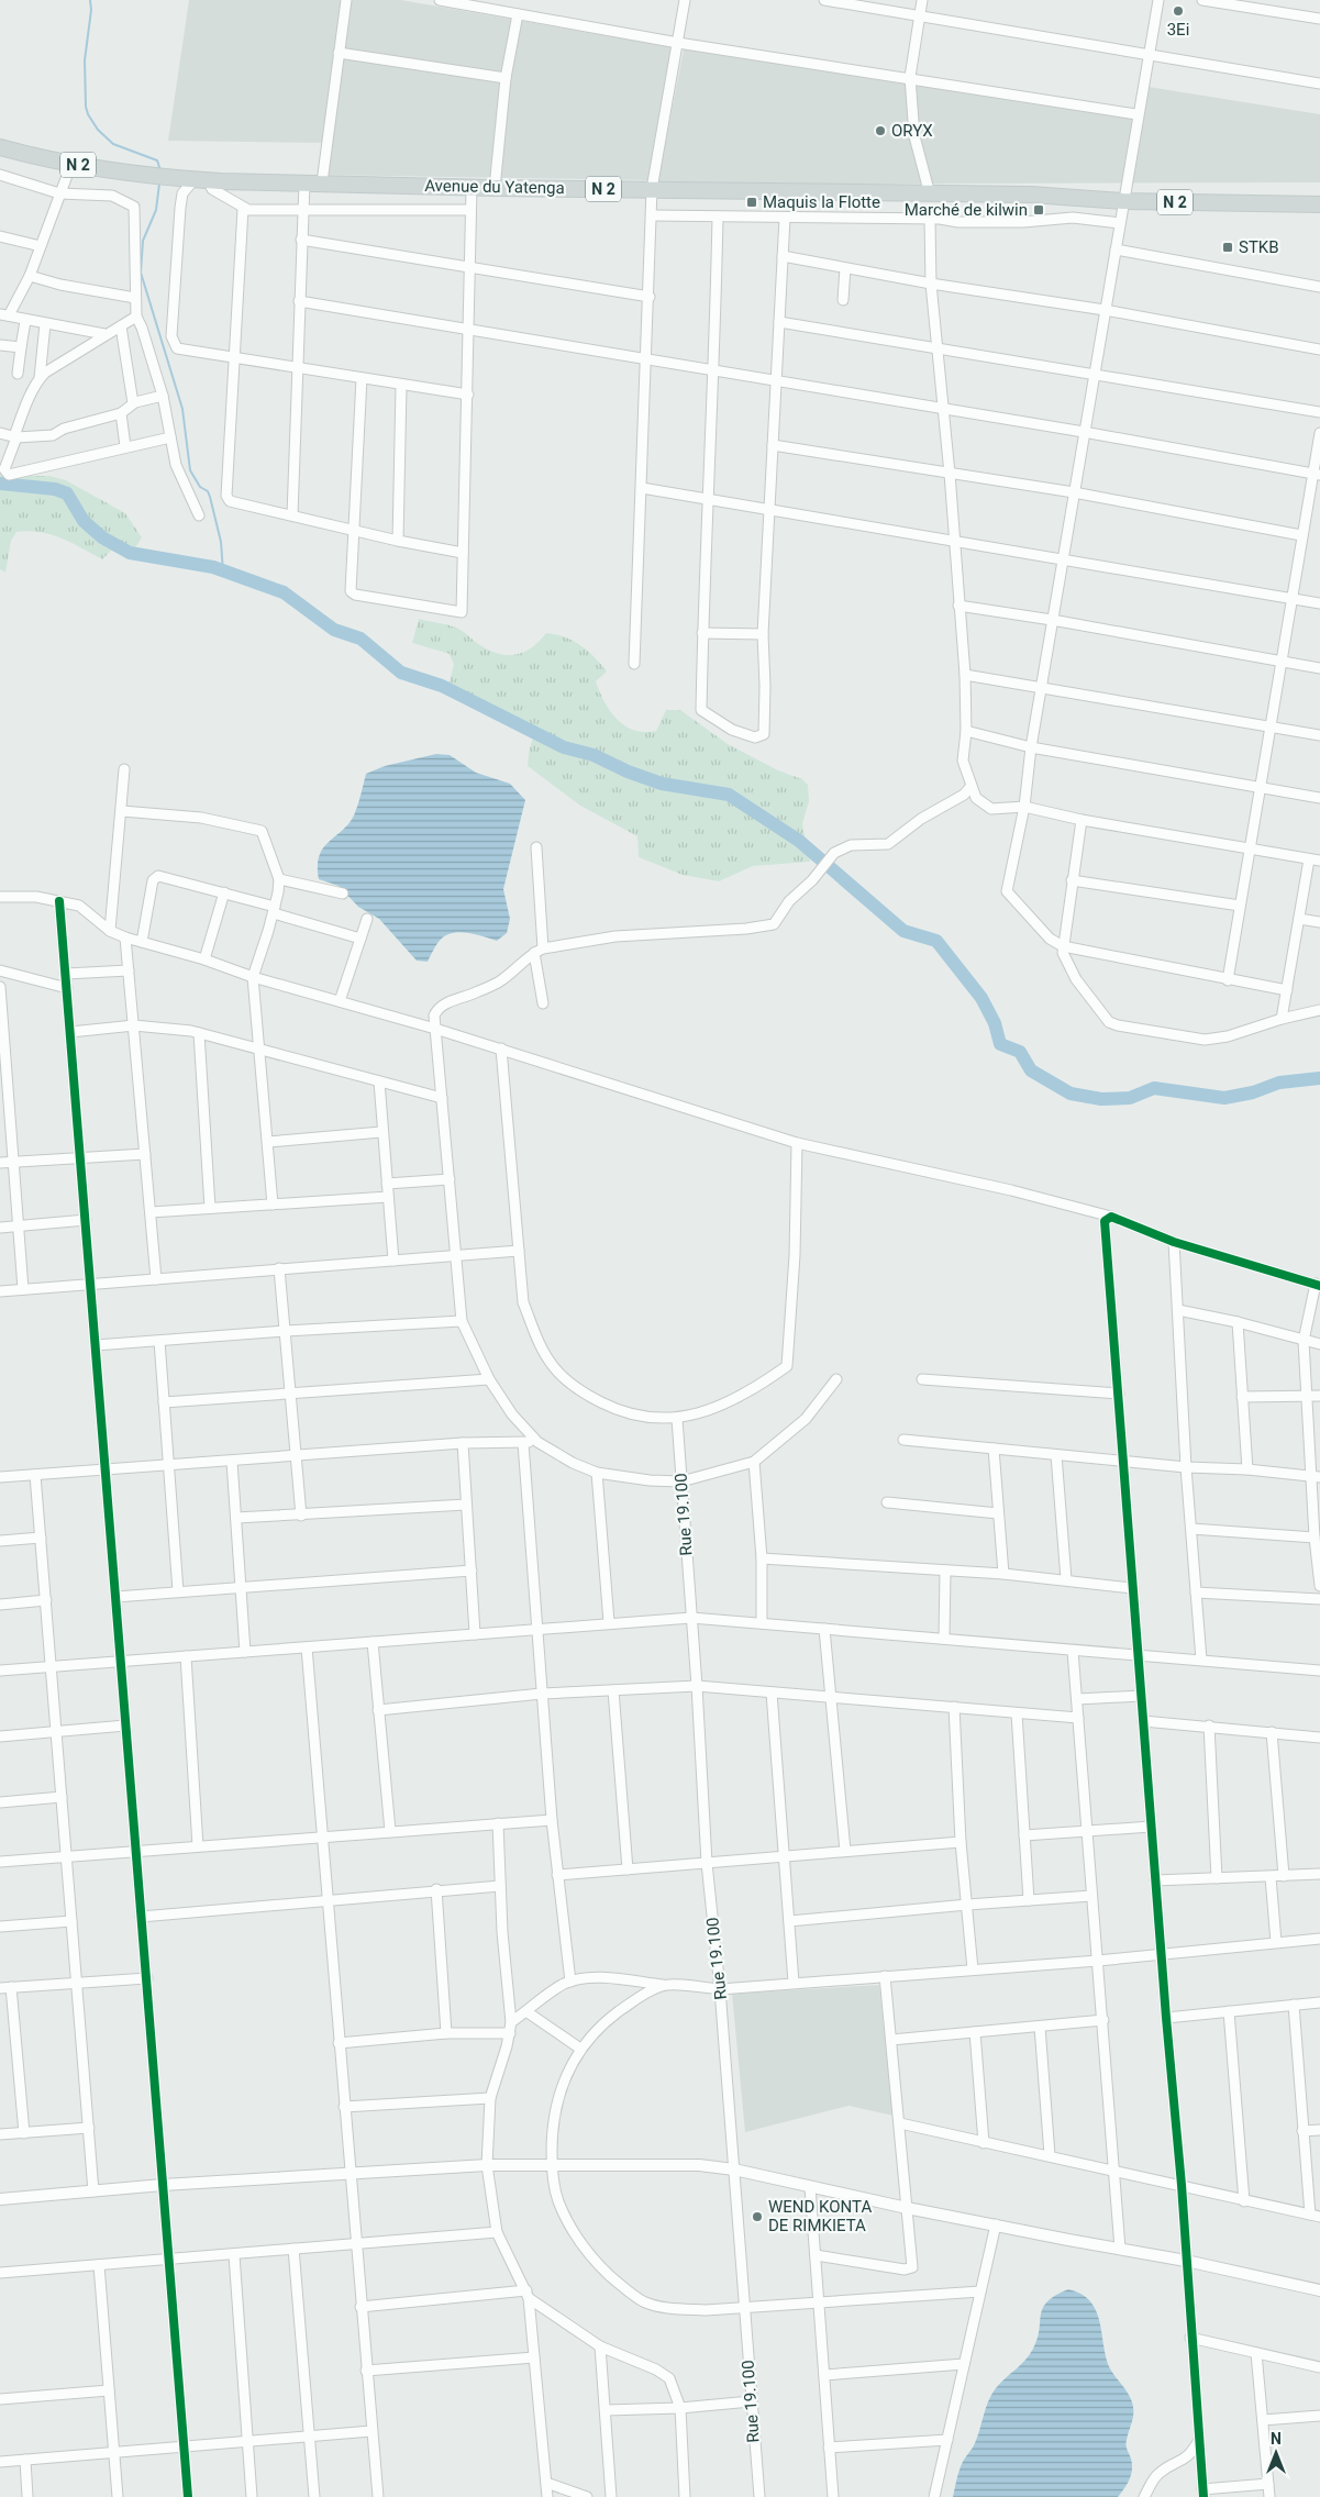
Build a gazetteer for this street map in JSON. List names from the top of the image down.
{
  "streets": {
    "main road": ["N 2", "Avenue du Yatenga"],
    "street": ["Rue 19.100"]
  },
  "crossings": [
    ["N 2", "Avenue du Yatenga"]
  ],
  "places": {
    "other": ["3Ei", "ORYX", "WEND KONTA DE RIMKIETA"],
    "transit": ["Maquis la Flotte", "Marché de kilwin", "STKB"]
  },
  "north": "top"
}
